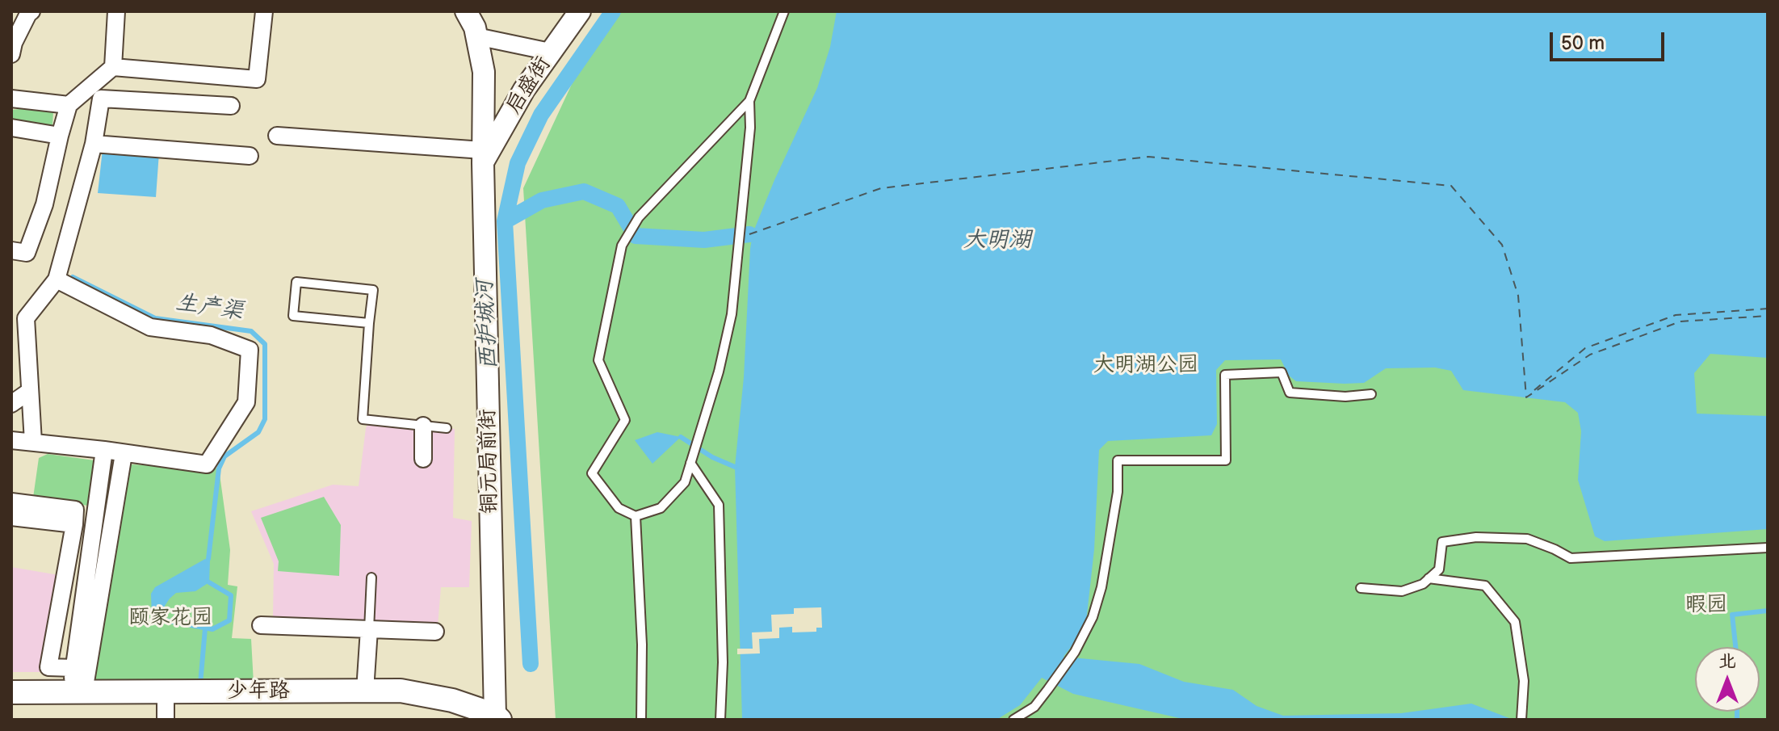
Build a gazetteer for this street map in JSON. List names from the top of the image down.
{
  "streets": {
    "main road": ["少年路"],
    "street": ["启盛街", "铜元局前街"]
  },
  "crossings": [
    ["启盛街", "铜元局前街"],
    ["铜元局前街", "少年路"]
  ],
  "water": ["大明湖", "生产渠", "西护城河"],
  "parks": ["大明湖公园", "暇园", "颐家花园"],
  "scale_bar": "50 m",
  "north": "top"
}
